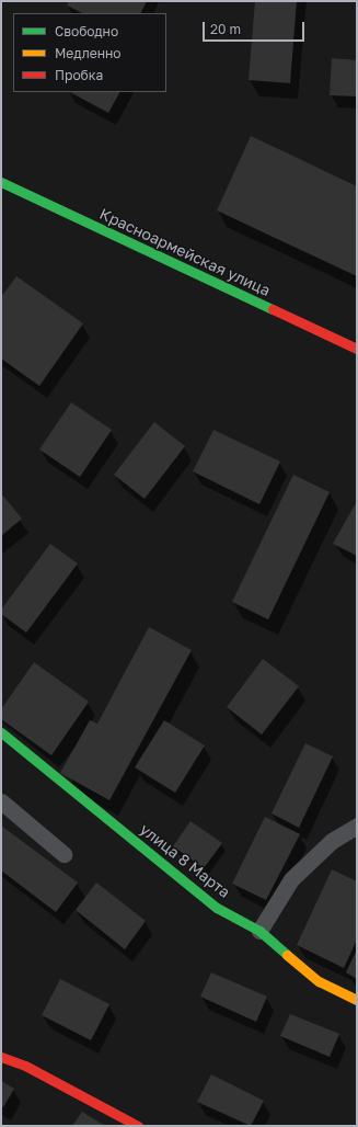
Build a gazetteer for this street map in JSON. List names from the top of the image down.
{
  "streets": {
    "street": ["Красноармейская улица", "улица 8 Марта"]
  },
  "legend": ["Свободно", "Медленно", "Пробка"],
  "scale_bar": "20 m"
}
